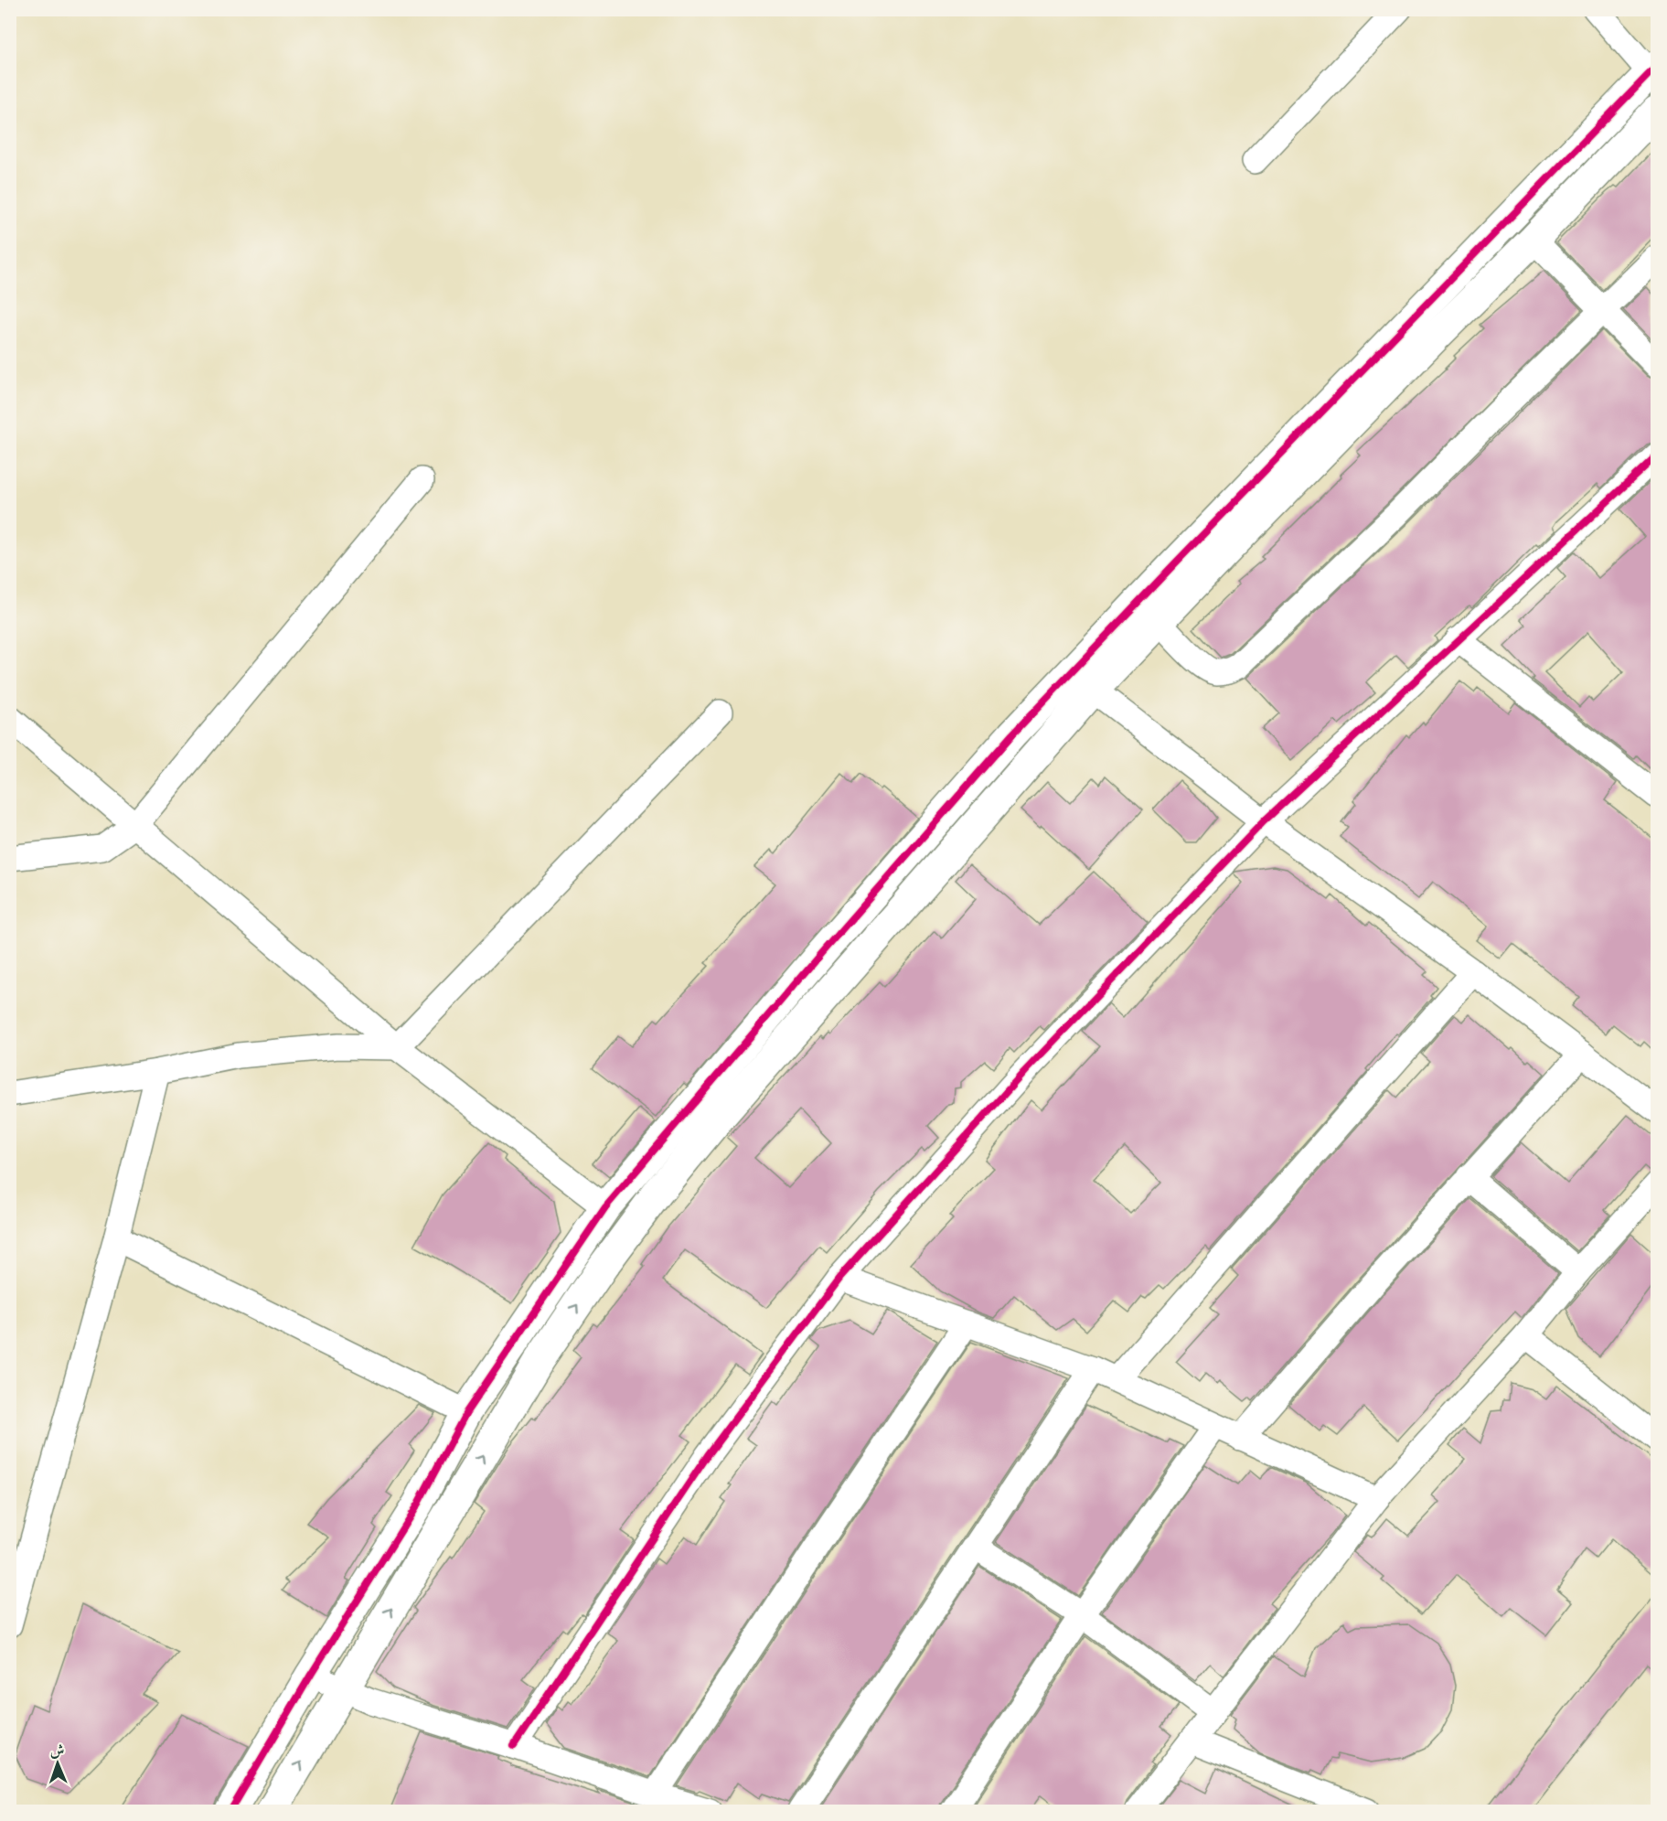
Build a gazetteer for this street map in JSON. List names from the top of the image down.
{
  "north": "top"
}
